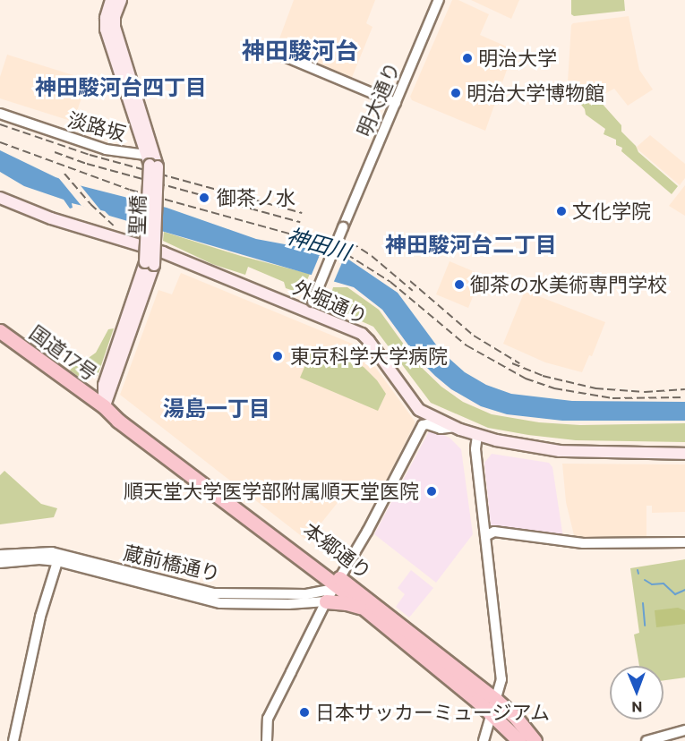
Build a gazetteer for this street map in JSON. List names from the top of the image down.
{
  "streets": {
    "highway": ["国道17号", "本郷通り"],
    "main road": ["聖橋", "外堀通り"],
    "street": ["明大通り", "淡路坂", "蔵前橋通り"]
  },
  "crossings": [
    ["明大通り", "外堀通り"],
    ["淡路坂", "聖橋"],
    ["聖橋", "国道17号"],
    ["聖橋", "本郷通り"],
    ["国道17号", "本郷通り"],
    ["本郷通り", "蔵前橋通り"]
  ],
  "districts": [
    "神田駿河台",
    "神田駿河台四丁目",
    "神田駿河台二丁目",
    "湯島一丁目"
  ],
  "water": ["神田川"],
  "places": [
    "明治大学",
    "明治大学博物館",
    "御茶ノ水",
    "文化学院",
    "御茶の水美術専門学校",
    "東京科学大学病院",
    "順天堂大学医学部附属順天堂医院",
    "日本サッカーミュージアム"
  ],
  "north": "bottom"
}
